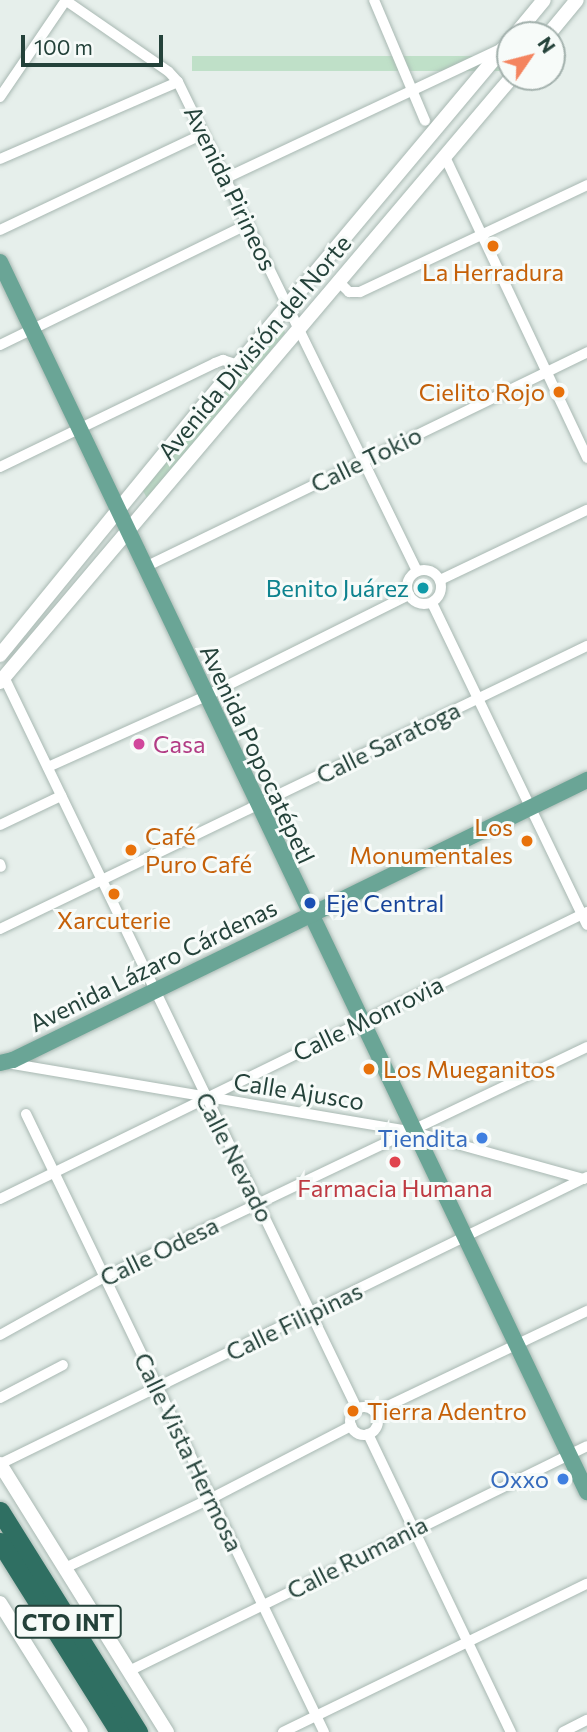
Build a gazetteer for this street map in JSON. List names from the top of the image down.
{
  "streets": {
    "highway": ["CTO INT"],
    "main road": ["Avenida División del Norte", "Avenida Popocatépetl", "Avenida Lázaro Cárdenas"],
    "street": [
      "Avenida Pirineos",
      "Calle Tokio",
      "Calle Saratoga",
      "Calle Monrovia",
      "Calle Ajusco",
      "Calle Nevado",
      "Calle Odesa",
      "Calle Filipinas",
      "Calle Vista Hermosa",
      "Calle Rumania"
    ]
  },
  "crossings": [
    ["Avenida Pirineos", "Avenida División del Norte"],
    ["Avenida Pirineos", "Calle Tokio"],
    ["Avenida División del Norte", "Avenida Popocatépetl"],
    ["Avenida División del Norte", "Calle Nevado"],
    ["Calle Tokio", "Avenida Popocatépetl"],
    ["Calle Saratoga", "Avenida Popocatépetl"],
    ["Calle Saratoga", "Calle Nevado"],
    ["Avenida Popocatépetl", "Avenida Lázaro Cárdenas"],
    ["Avenida Popocatépetl", "Calle Monrovia"],
    ["Avenida Popocatépetl", "Calle Ajusco"],
    ["Avenida Popocatépetl", "Calle Odesa"],
    ["Avenida Popocatépetl", "Calle Filipinas"],
    ["Avenida Popocatépetl", "Calle Rumania"],
    ["Avenida Lázaro Cárdenas", "Calle Ajusco"],
    ["Avenida Lázaro Cárdenas", "Calle Nevado"],
    ["Calle Monrovia", "Calle Ajusco"],
    ["Calle Monrovia", "Calle Nevado"],
    ["Calle Monrovia", "Calle Vista Hermosa"],
    ["Calle Ajusco", "Calle Nevado"],
    ["Calle Ajusco", "Calle Odesa"],
    ["Calle Ajusco", "Calle Filipinas"],
    ["Calle Nevado", "Calle Odesa"],
    ["Calle Nevado", "Calle Filipinas"],
    ["Calle Odesa", "Calle Vista Hermosa"],
    ["Calle Filipinas", "Calle Vista Hermosa"],
    ["Calle Filipinas", "CTO INT"],
    ["Calle Vista Hermosa", "Calle Rumania"],
    ["Calle Rumania", "CTO INT"]
  ],
  "places": [
    "La Herradura",
    "Cielito Rojo",
    "Benito Juárez",
    "Casa",
    "Los Monumentales",
    "Café Puro Café",
    "Xarcuterie",
    "Eje Central",
    "Los Mueganitos",
    "Tiendita",
    "Farmacia Humana",
    "Tierra Adentro",
    "Oxxo"
  ],
  "scale_bar": "100 m",
  "north": "top right"
}
